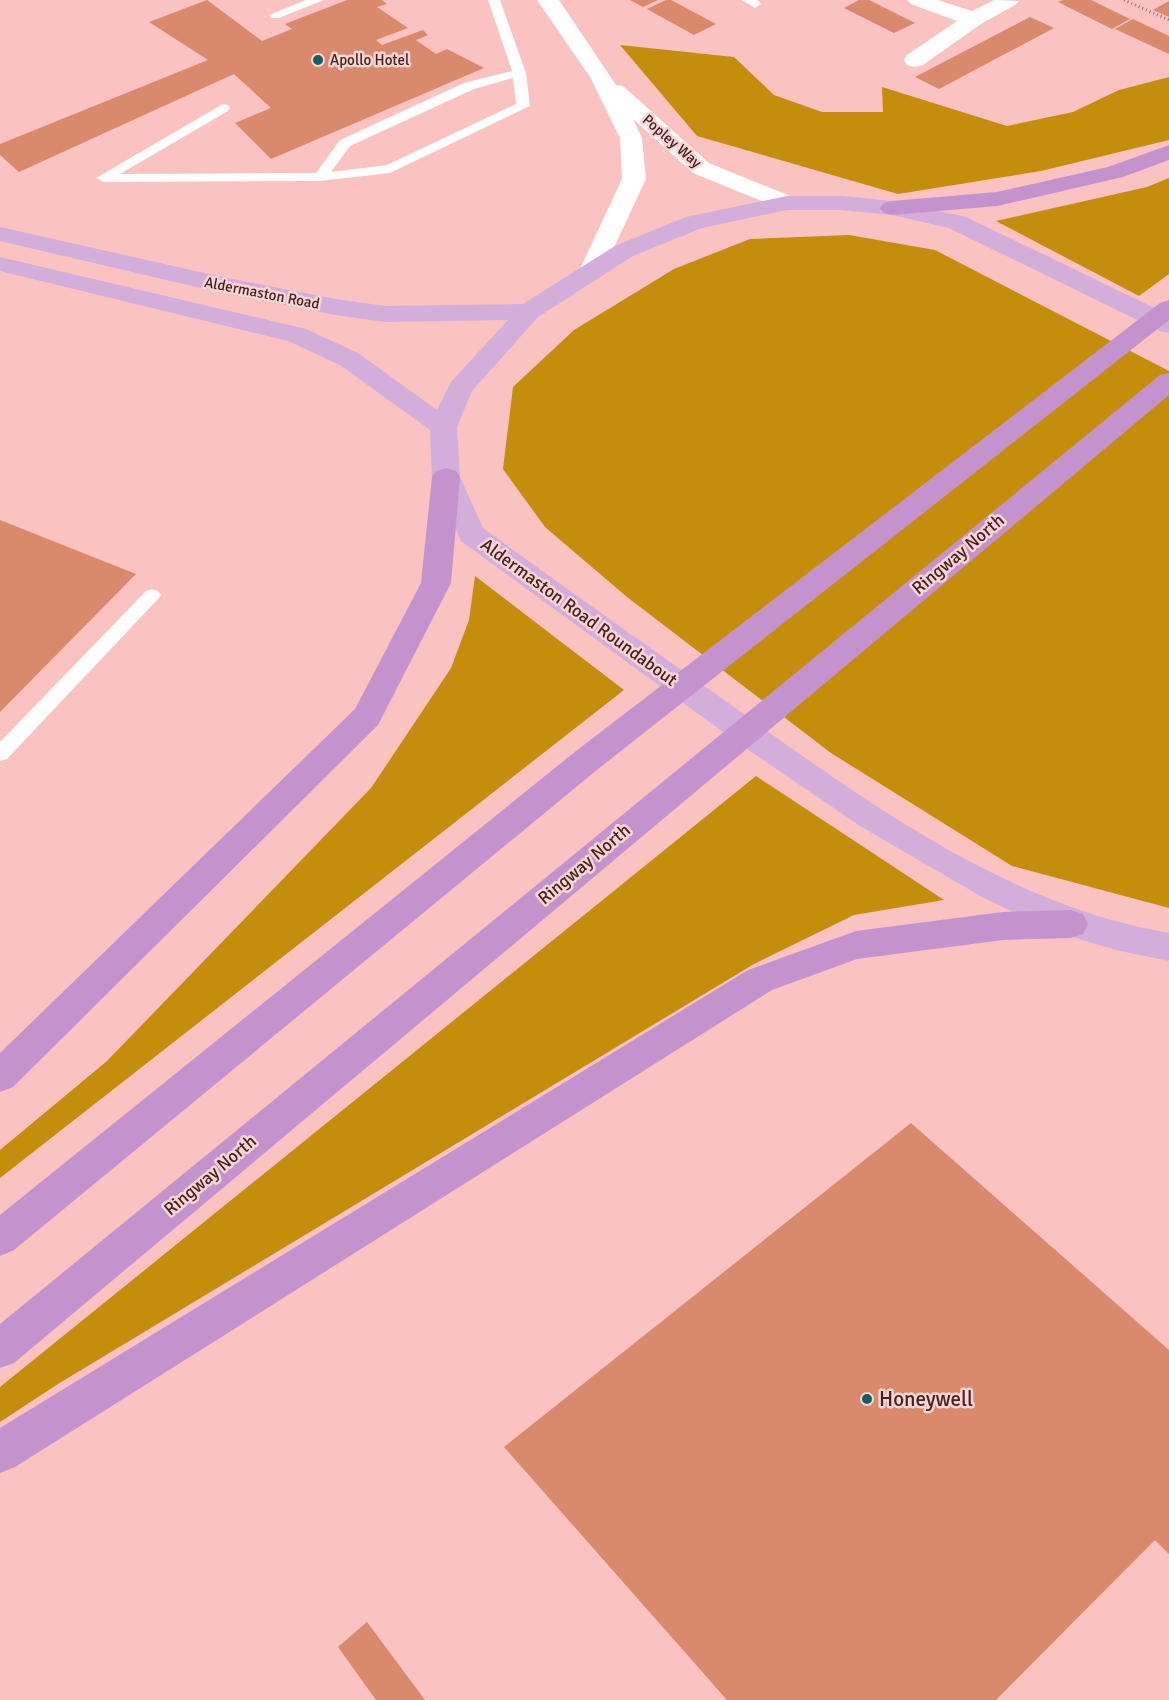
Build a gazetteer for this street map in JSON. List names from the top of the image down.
{
  "streets": {
    "highway": ["Ringway North"],
    "main road": ["Aldermaston Road", "Aldermaston Road Roundabout"],
    "street": ["Popley Way"]
  },
  "crossings": [
    ["Popley Way", "Aldermaston Road Roundabout"],
    ["Aldermaston Road", "Aldermaston Road Roundabout"]
  ],
  "places": ["Apollo Hotel", "Honeywell"]
}
